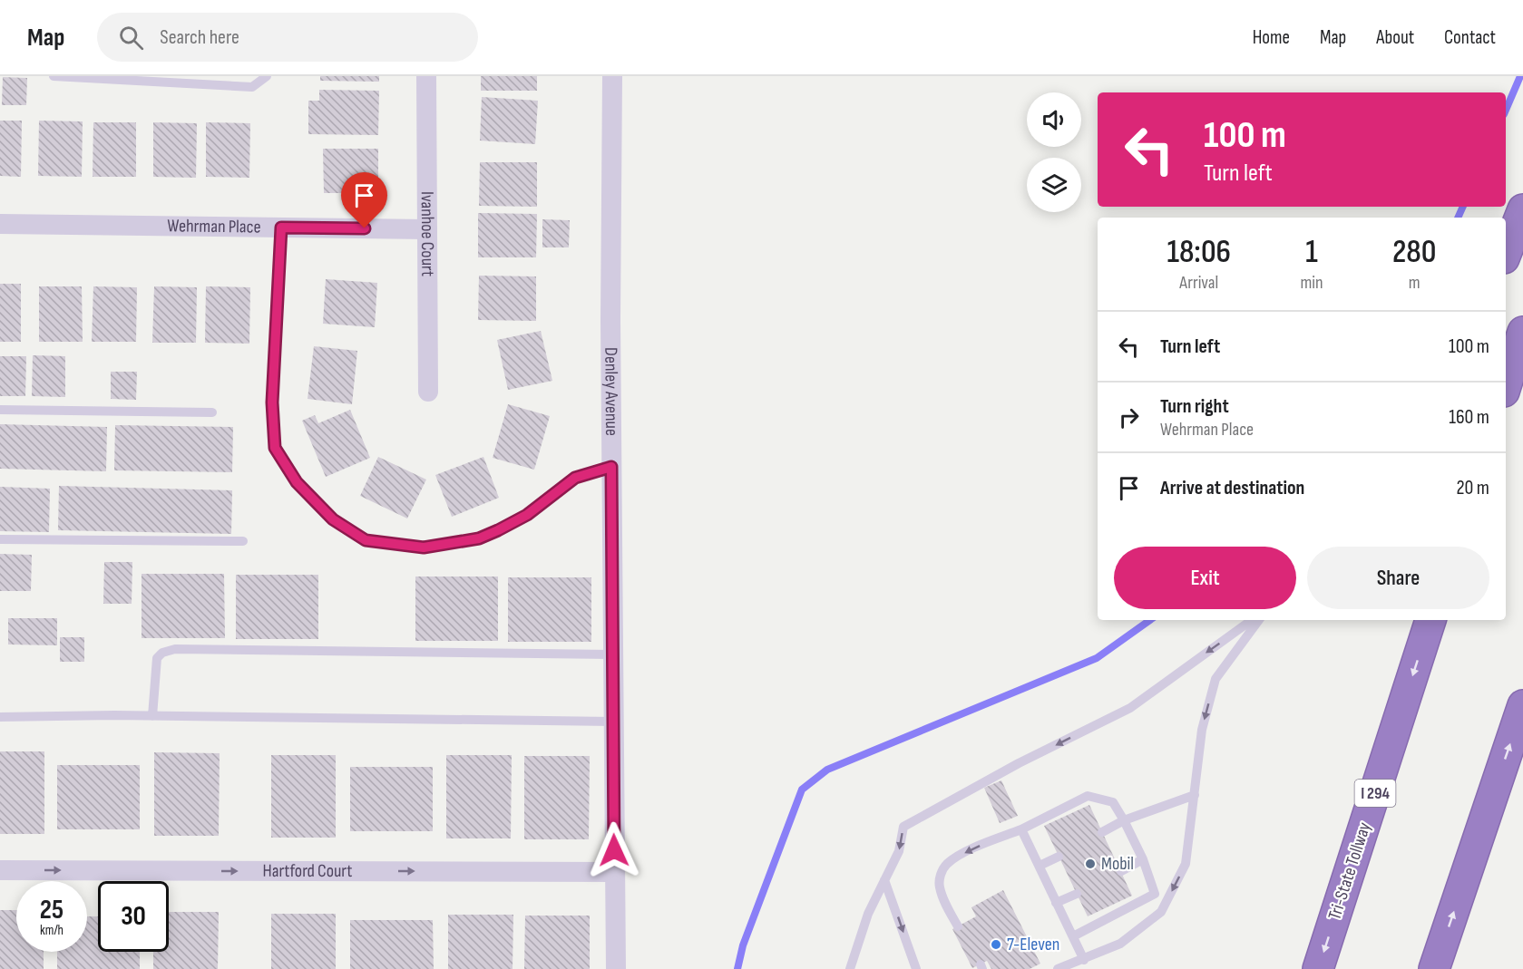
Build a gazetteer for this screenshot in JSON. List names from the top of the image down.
{
  "streets": {
    "highway": ["I 294", "Tri-State Tollway"],
    "street": [
      "Wehrman Place",
      "Ivanhoe Court",
      "Denley Avenue",
      "Hartford Court"
    ]
  },
  "crossings": [
    ["Wehrman Place", "Ivanhoe Court"],
    ["Denley Avenue", "Hartford Court"]
  ],
  "one_way": ["Hartford Court"],
  "places": ["Mobil", "7-Eleven"],
  "page": {
    "header": "Map",
    "search": "Search here",
    "nav": [
      "Home",
      "Map",
      "About",
      "Contact"
    ],
    "turn": ["100 m", "Turn left"],
    "eta": [
      "18:06",
      "Arrival",
      "1",
      "min",
      "280",
      "m"
    ],
    "list": [
      {
        "name": "Turn left",
        "value": "100 m"
      },
      {
        "name": "Turn right",
        "note": "Wehrman Place",
        "value": "160 m"
      },
      {
        "name": "Arrive at destination",
        "value": "20 m"
      }
    ],
    "buttons": ["Exit", "Share"],
    "speed": "25 km/h",
    "limit": "30"
  }
}
